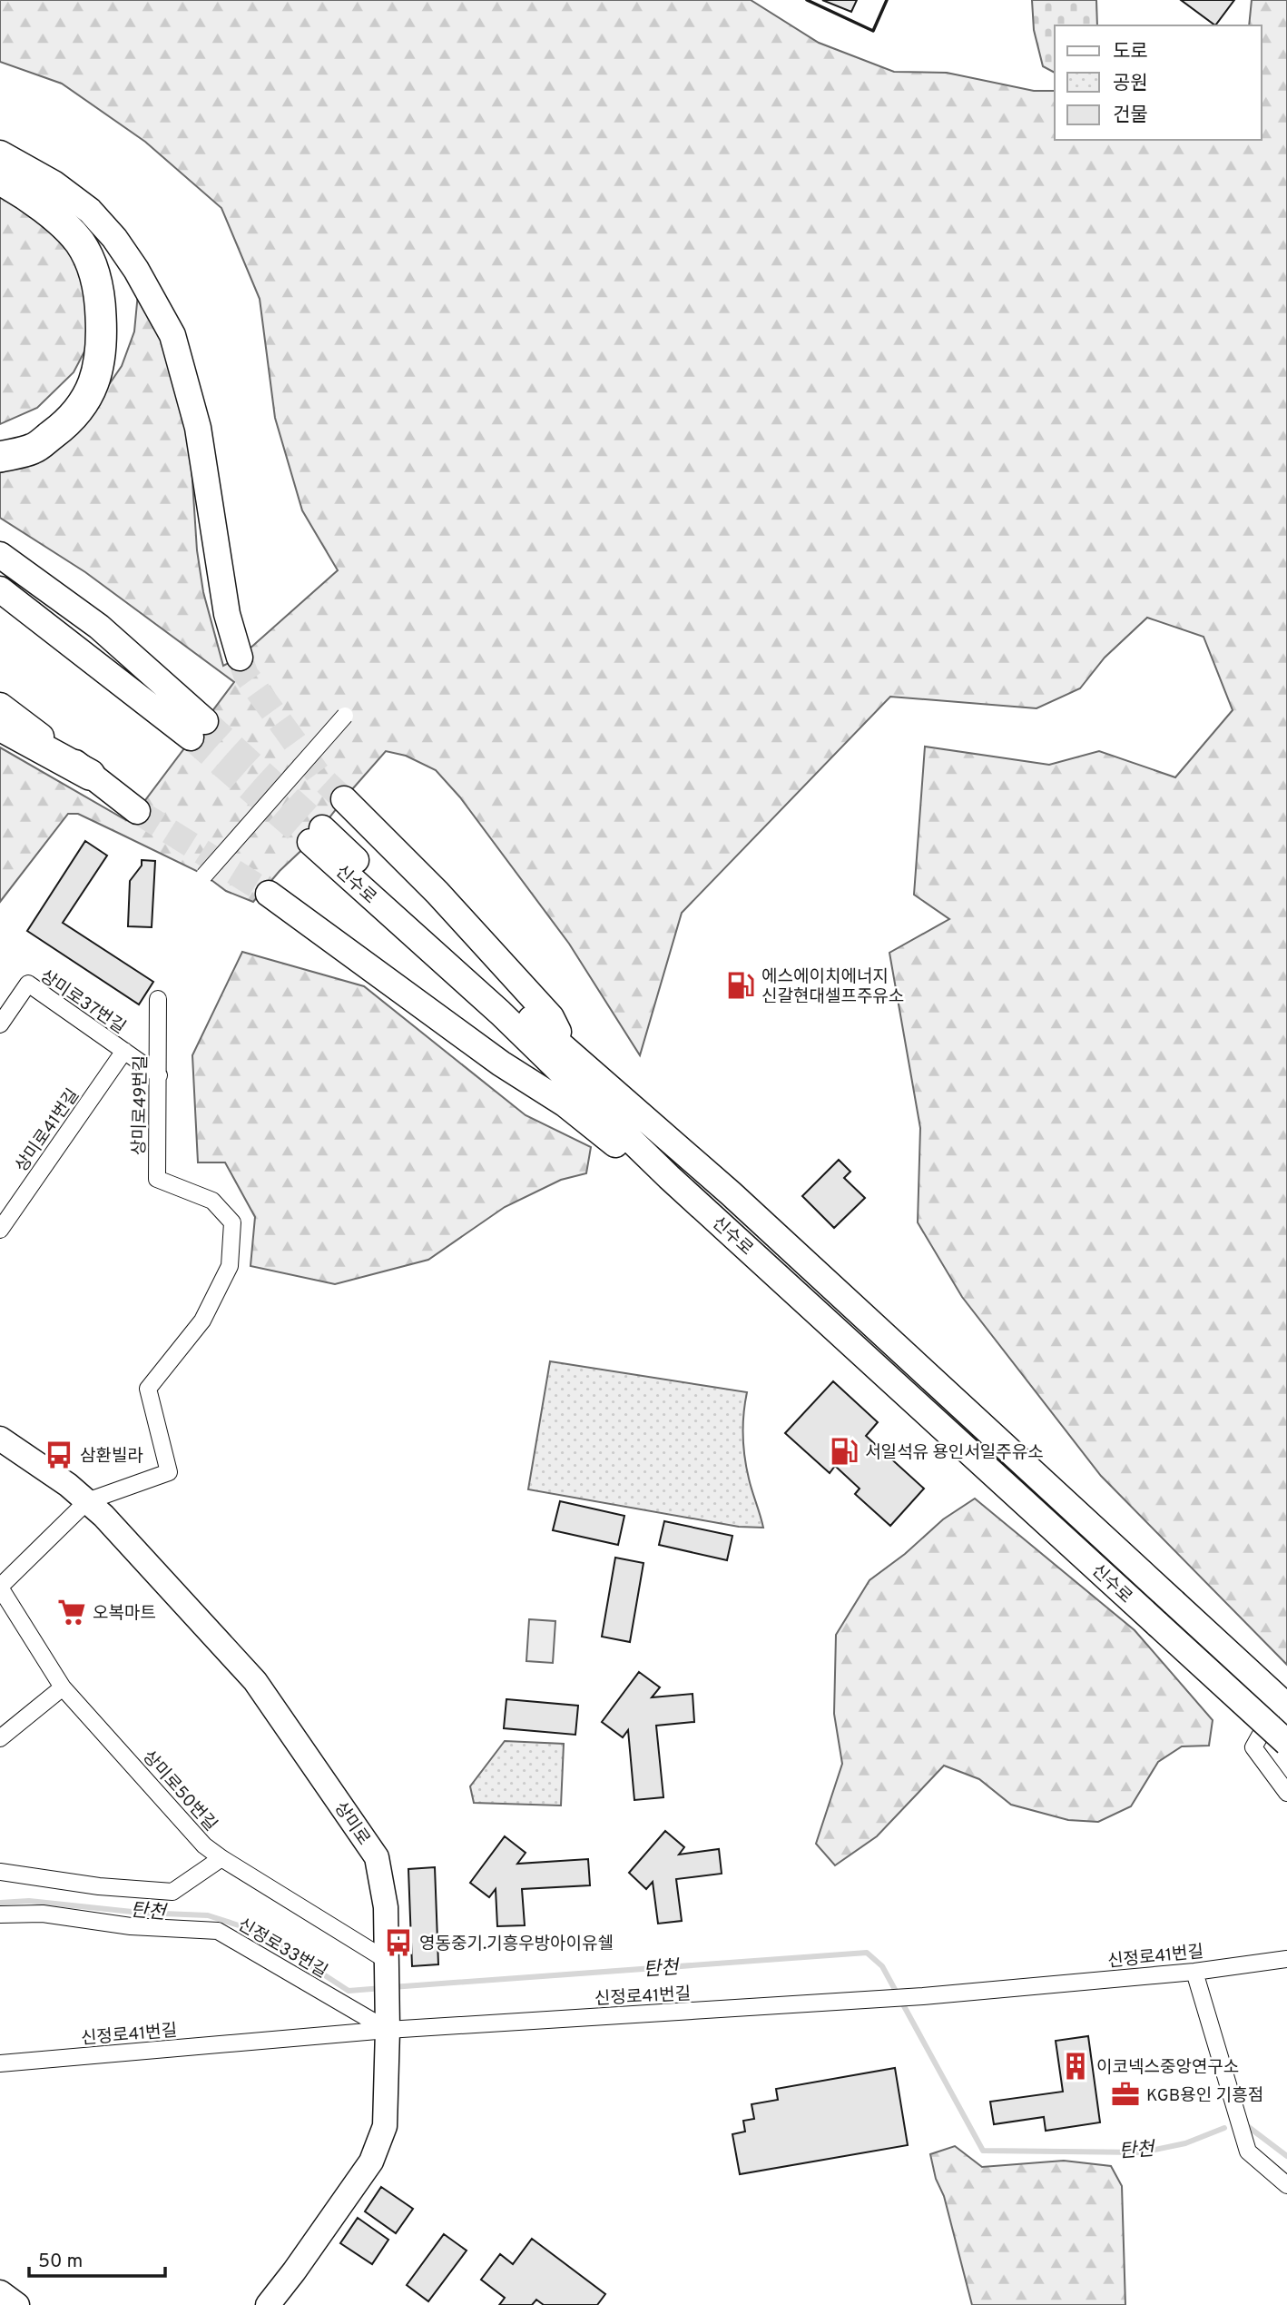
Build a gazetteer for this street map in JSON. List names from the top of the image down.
{
  "streets": {
    "main road": ["신수로"],
    "street": [
      "상미로37번길",
      "상미로49번길",
      "상미로41번길",
      "상미로50번길",
      "상미로",
      "신정로33번길",
      "신정로41번길"
    ]
  },
  "crossings": [
    ["상미로37번길", "상미로49번길"],
    ["상미로37번길", "상미로41번길"],
    ["상미로49번길", "상미로50번길"],
    ["상미로49번길", "상미로"],
    ["상미로50번길", "상미로"],
    ["상미로", "신정로33번길"],
    ["상미로", "신정로41번길"],
    ["신정로33번길", "신정로41번길"]
  ],
  "water": ["탄천"],
  "places": {
    "fuel station": ["에스에이치에너지 신갈현대셀프주유소", "서일석유 용인서일주유소"],
    "bus stop": ["삼환빌라", "영동중기.기흥우방아이유쉘"],
    "supermarket": ["오복마트"],
    "building": ["이코넥스중앙연구소"],
    "office": ["KGB용인 기흥점"]
  },
  "legend": ["도로", "공원", "건물"],
  "scale_bar": "50 m"
}
